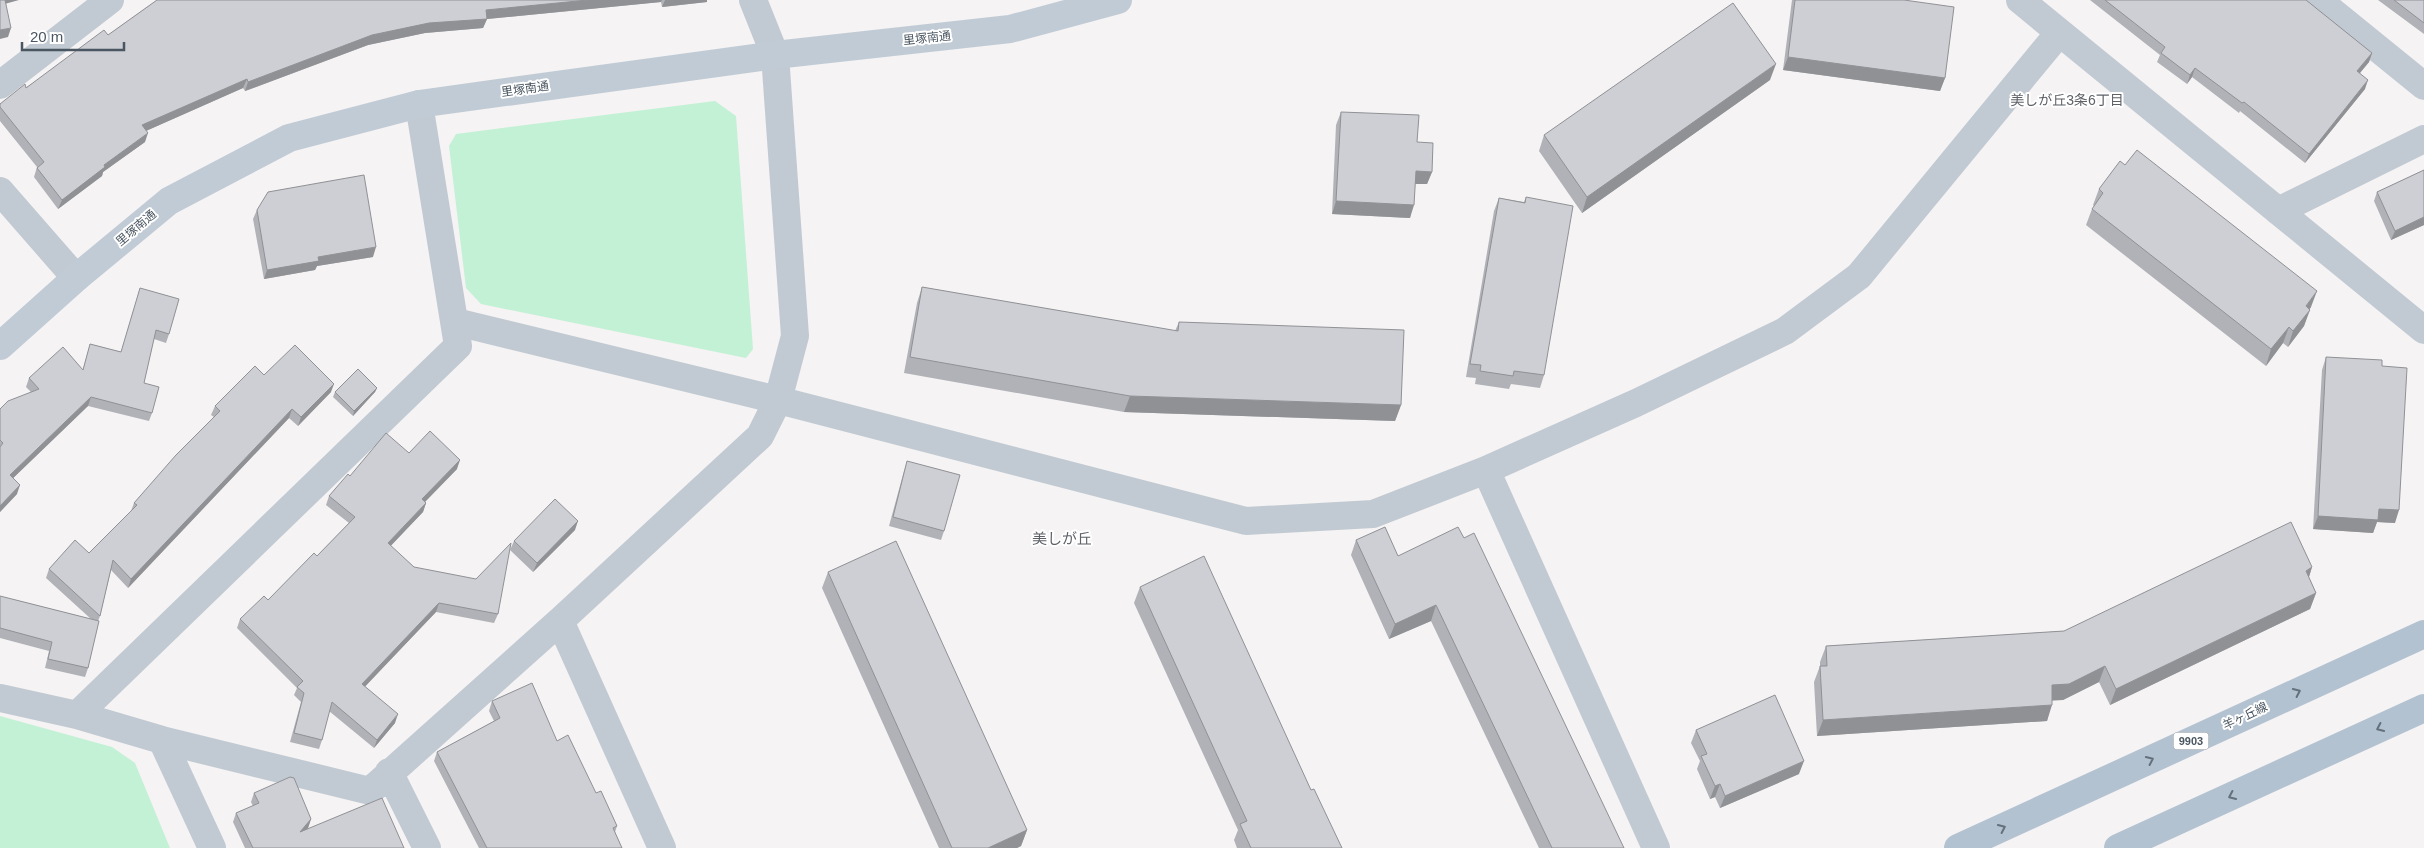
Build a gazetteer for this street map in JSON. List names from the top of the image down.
{
  "streets": {
    "main road": ["羊ヶ丘線", "9903"],
    "street": ["里塚南通"]
  },
  "districts": ["美しが丘3条6丁目", "美しが丘"],
  "scale_bar": "20 m"
}
